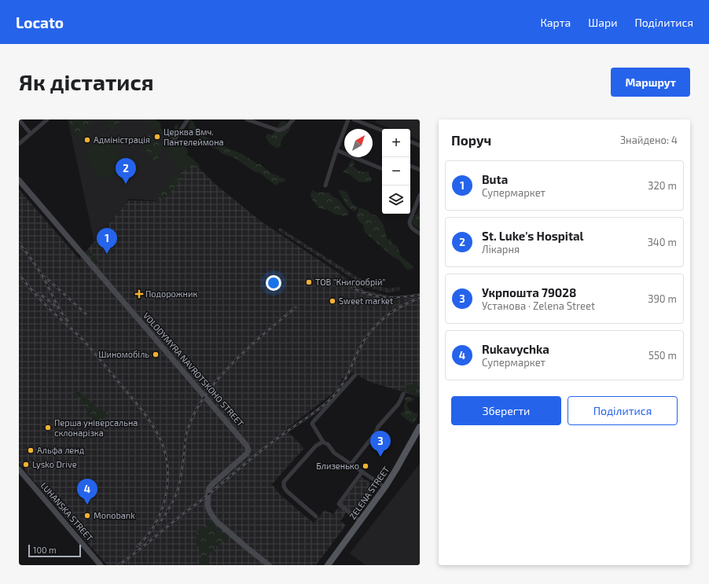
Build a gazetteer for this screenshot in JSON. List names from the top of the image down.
{
  "streets": {
    "main road": ["ZELENA STREET"],
    "street": ["VOLODYMYRA NAVROTSKOHO STREET", "LUHANSKA STREET"]
  },
  "places": {
    "other": [
      "Церква Вмч. Пантелеймона",
      "Адміністрація",
      "ТОВ \"Книгообрiй\"",
      "Sweet market",
      "Шиномобіль",
      "Перша універсальна склонарізка",
      "Альфа ленд",
      "Lysko Drive",
      "Близенько",
      "Monobank"
    ],
    "health": ["Подорожник"]
  },
  "scale_bar": "100 m",
  "north": "top right",
  "page": {
    "header": "Locato",
    "nav": ["Карта", "Шари", "Поділитися"],
    "buttons": [
      "Маршрут",
      ["Зберегти", "Поділитися"]
    ],
    "title": "Як дістатися",
    "heading": ["Поруч", "Знайдено: 4"],
    "map_buttons": ["+", "−"],
    "pins": [
      "2",
      "1",
      "3",
      "4"
    ],
    "list": [
      {
        "mark": "1",
        "name": "Buta",
        "note": "Супермаркет",
        "value": "320 m"
      },
      {
        "mark": "2",
        "name": "St. Luke's Hospital",
        "note": "Лікарня",
        "value": "340 m"
      },
      {
        "mark": "3",
        "name": "Укрпошта 79028",
        "note": "Установа · Zelena Street",
        "value": "390 m"
      },
      {
        "mark": "4",
        "name": "Rukavychka",
        "note": "Супермаркет",
        "value": "550 m"
      }
    ],
    "scale": "100 m"
  }
}
